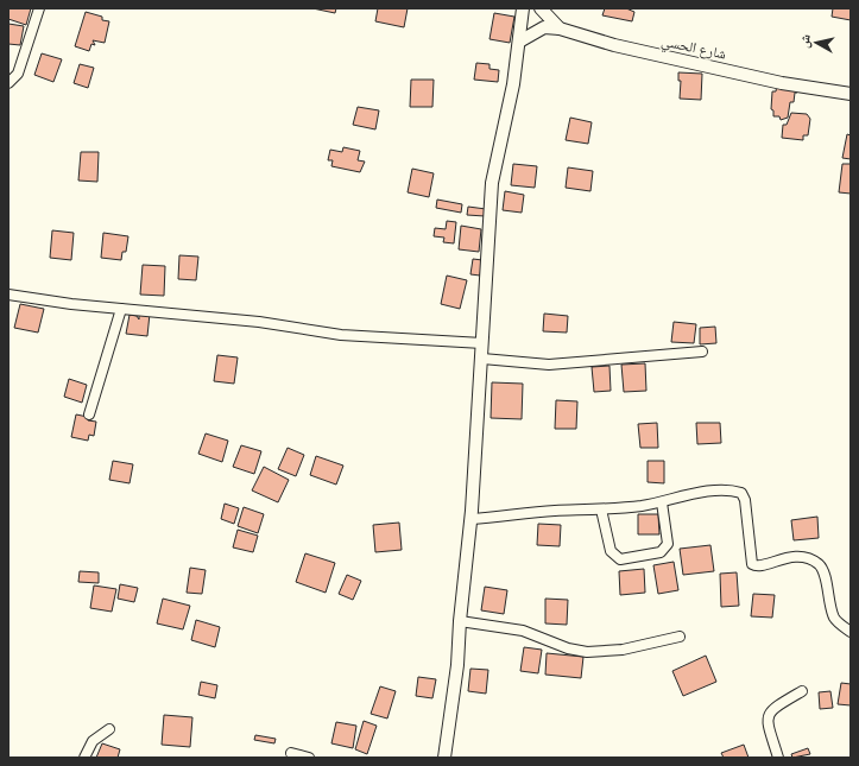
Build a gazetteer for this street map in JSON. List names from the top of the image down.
{
  "streets": {
    "street": ["شارع الحسي"]
  },
  "north": "left"
}
